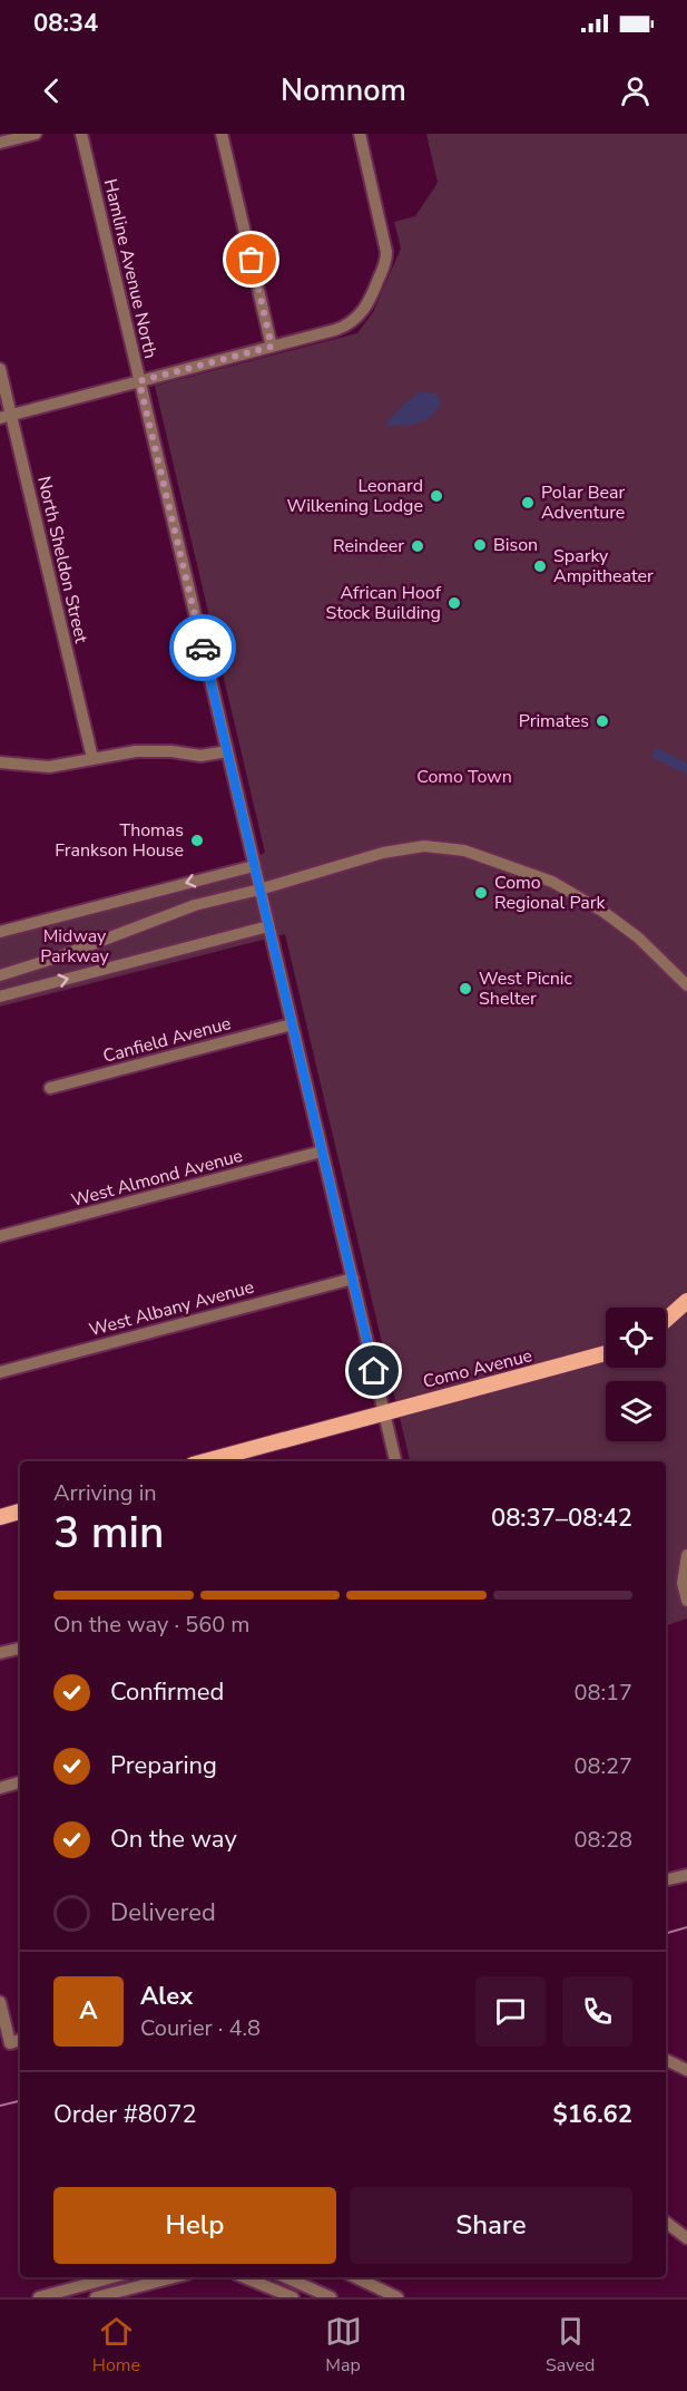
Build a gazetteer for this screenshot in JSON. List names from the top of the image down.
{
  "streets": {
    "main road": ["Como Avenue"],
    "street": [
      "Hamline Avenue North",
      "North Sheldon Street",
      "Canfield Avenue",
      "West Almond Avenue",
      "West Albany Avenue"
    ]
  },
  "crossings": [
    ["Hamline Avenue North", "Canfield Avenue"],
    ["Hamline Avenue North", "West Almond Avenue"],
    ["Hamline Avenue North", "West Albany Avenue"],
    ["Hamline Avenue North", "Como Avenue"]
  ],
  "parks": ["Como Town", "Midway Parkway"],
  "places": [
    "Leonard Wilkening Lodge",
    "Polar Bear Adventure",
    "Bison",
    "Reindeer",
    "Sparky Ampitheater",
    "African Hoof Stock Building",
    "Primates",
    "Thomas Frankson House",
    "Como Regional Park",
    "West Picnic Shelter"
  ],
  "page": {
    "status": "08:34",
    "header": "Nomnom",
    "heading": ["3 min", "Arriving in", "08:37–08:42"],
    "panel": [
      "Alex",
      "Courier · 4.8",
      "Order #8072",
      "$16.62"
    ],
    "bar": "On the way · 560 m",
    "list": [
      ["Confirmed", "08:17"],
      ["Preparing", "08:27"],
      ["On the way", "08:28"],
      "Delivered"
    ],
    "round": "A",
    "buttons": ["Help", "Share"],
    "tabs": ["Home", "Map", "Saved"]
  }
}
